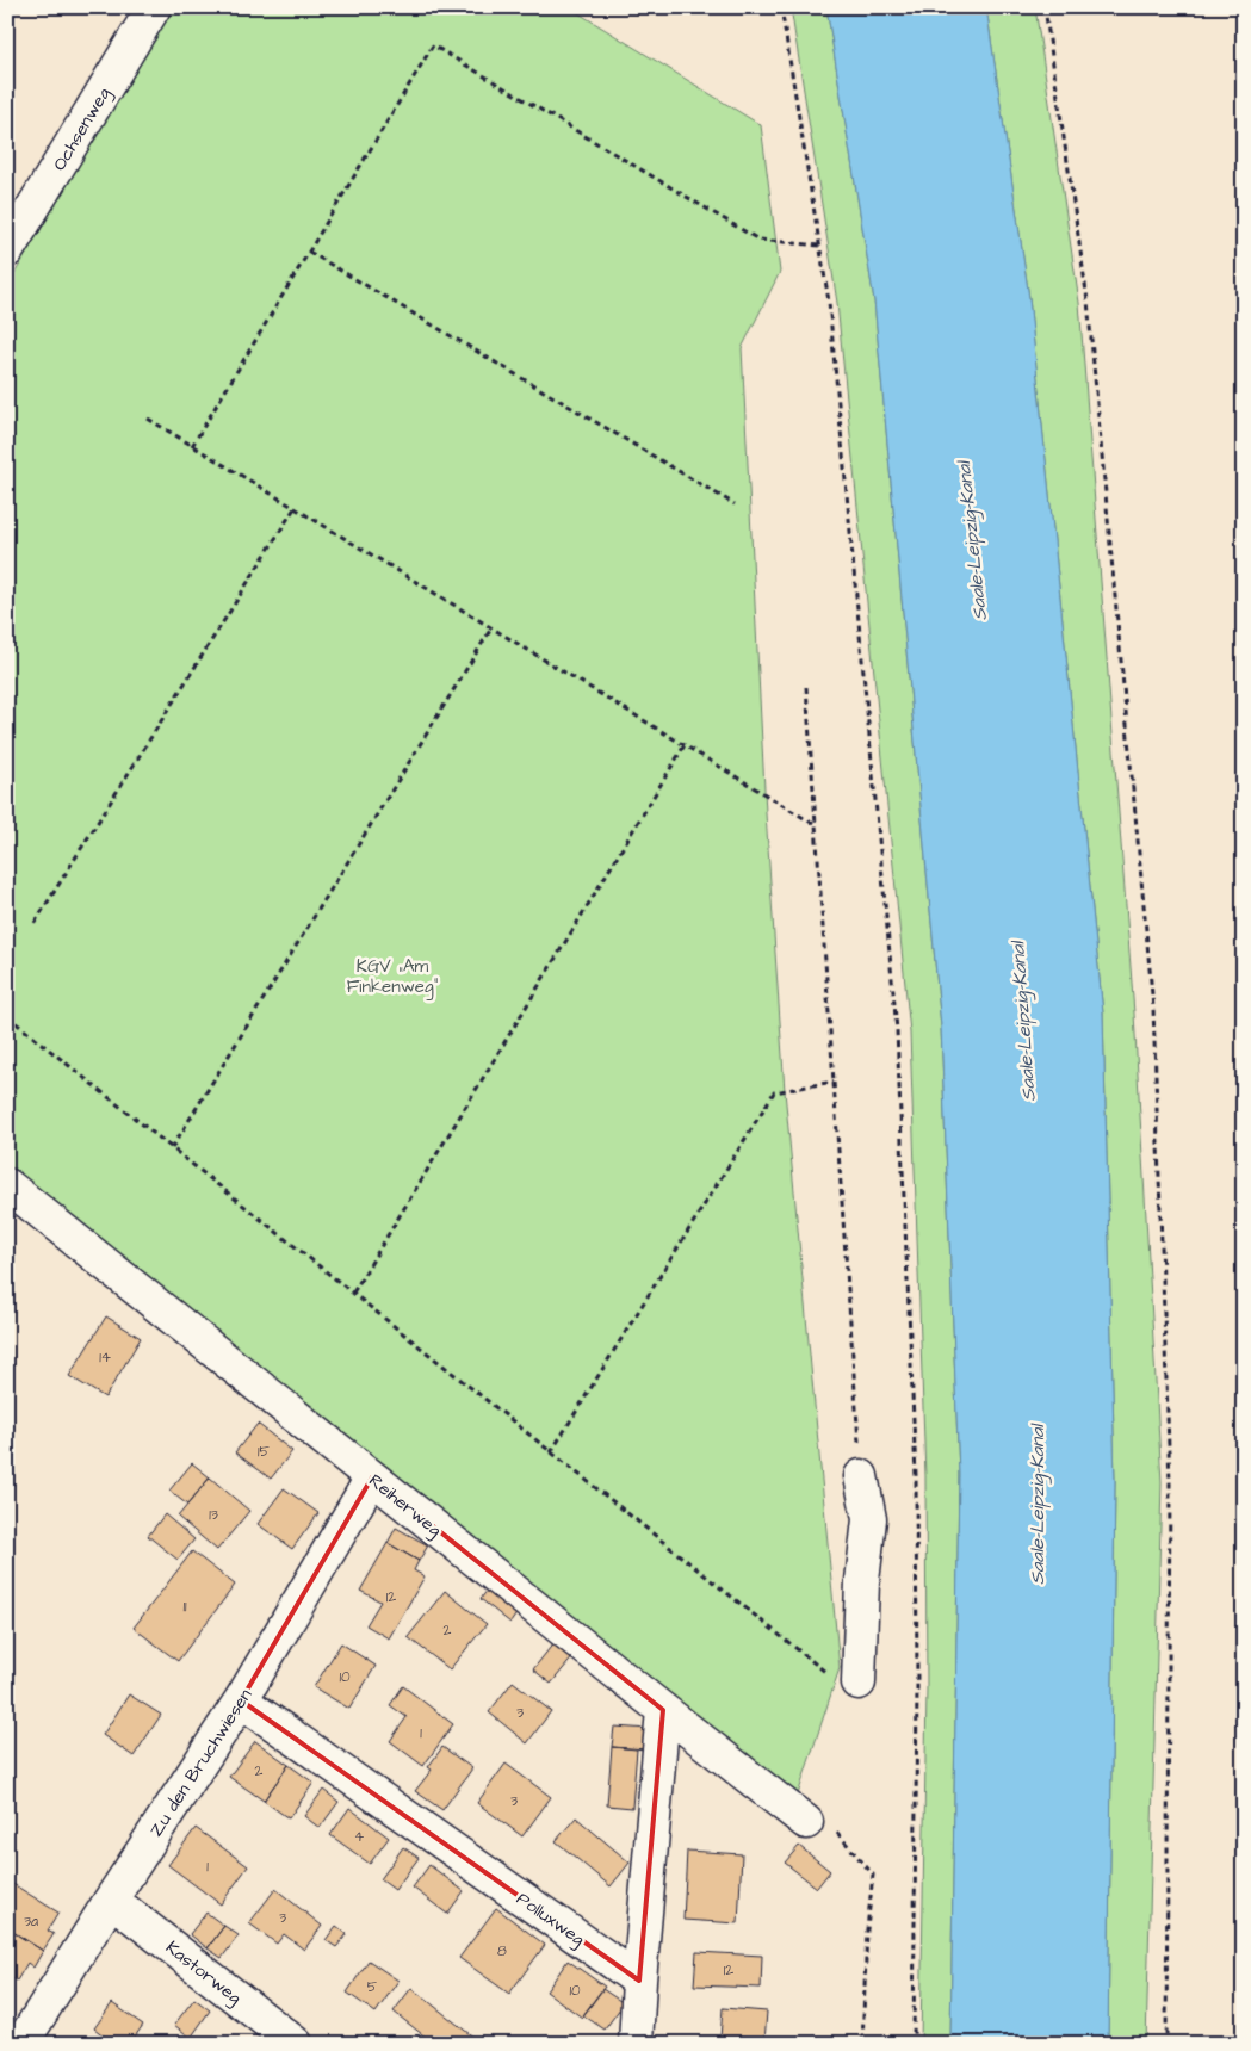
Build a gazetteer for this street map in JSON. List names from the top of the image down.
{
  "streets": {
    "street": [
      "Ochsenweg",
      "Reiherweg",
      "Zu den Bruchwiesen",
      "Polluxweg",
      "Kastorweg"
    ]
  },
  "crossings": [
    ["Reiherweg", "Zu den Bruchwiesen"],
    ["Zu den Bruchwiesen", "Polluxweg"],
    ["Zu den Bruchwiesen", "Kastorweg"]
  ],
  "water": ["Saale-Leipzig-Kanal"],
  "parks": ["KGV „Am Finkenweg“"],
  "house_numbers": [
    "14",
    "15",
    "13",
    "12",
    "11",
    "2",
    "10",
    "3",
    "1",
    "2",
    "3",
    "4",
    "1",
    "3",
    "3a",
    "8",
    "12",
    "5",
    "10"
  ]
}
